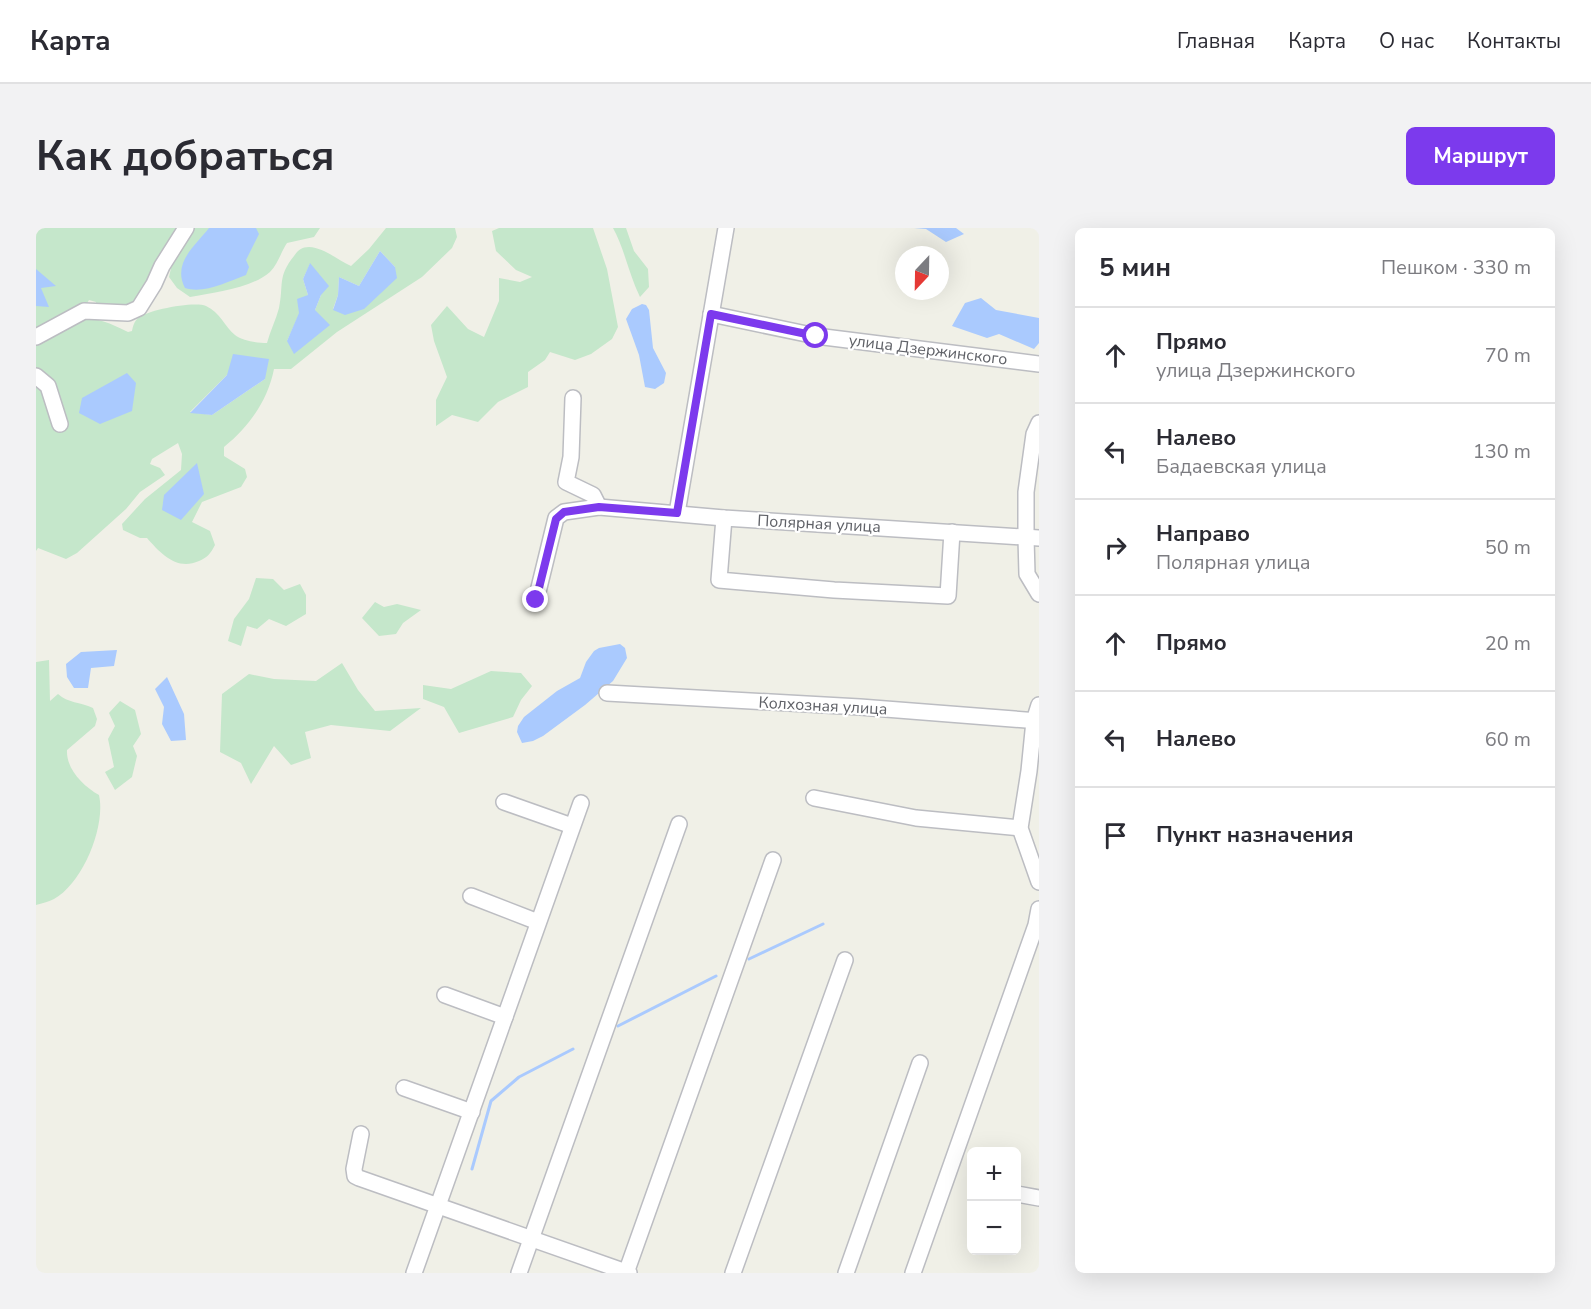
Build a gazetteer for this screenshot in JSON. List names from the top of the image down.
{
  "streets": {
    "street": ["улица Дзержинского", "Полярная улица", "Колхозная улица"]
  },
  "north": "bottom",
  "page": {
    "header": "Карта",
    "nav": [
      "Главная",
      "Карта",
      "О нас",
      "Контакты"
    ],
    "buttons": "Маршрут",
    "title": "Как добраться",
    "heading": ["5 мин", "Пешком · 330 m"],
    "list": [
      ["Прямо", "улица Дзержинского", "70 m"],
      ["Налево", "Бадаевская улица", "130 m"],
      ["Направо", "Полярная улица", "50 m"],
      ["Прямо", "20 m"],
      ["Налево", "60 m"],
      "Пункт назначения"
    ],
    "map_buttons": ["+", "−"]
  }
}
